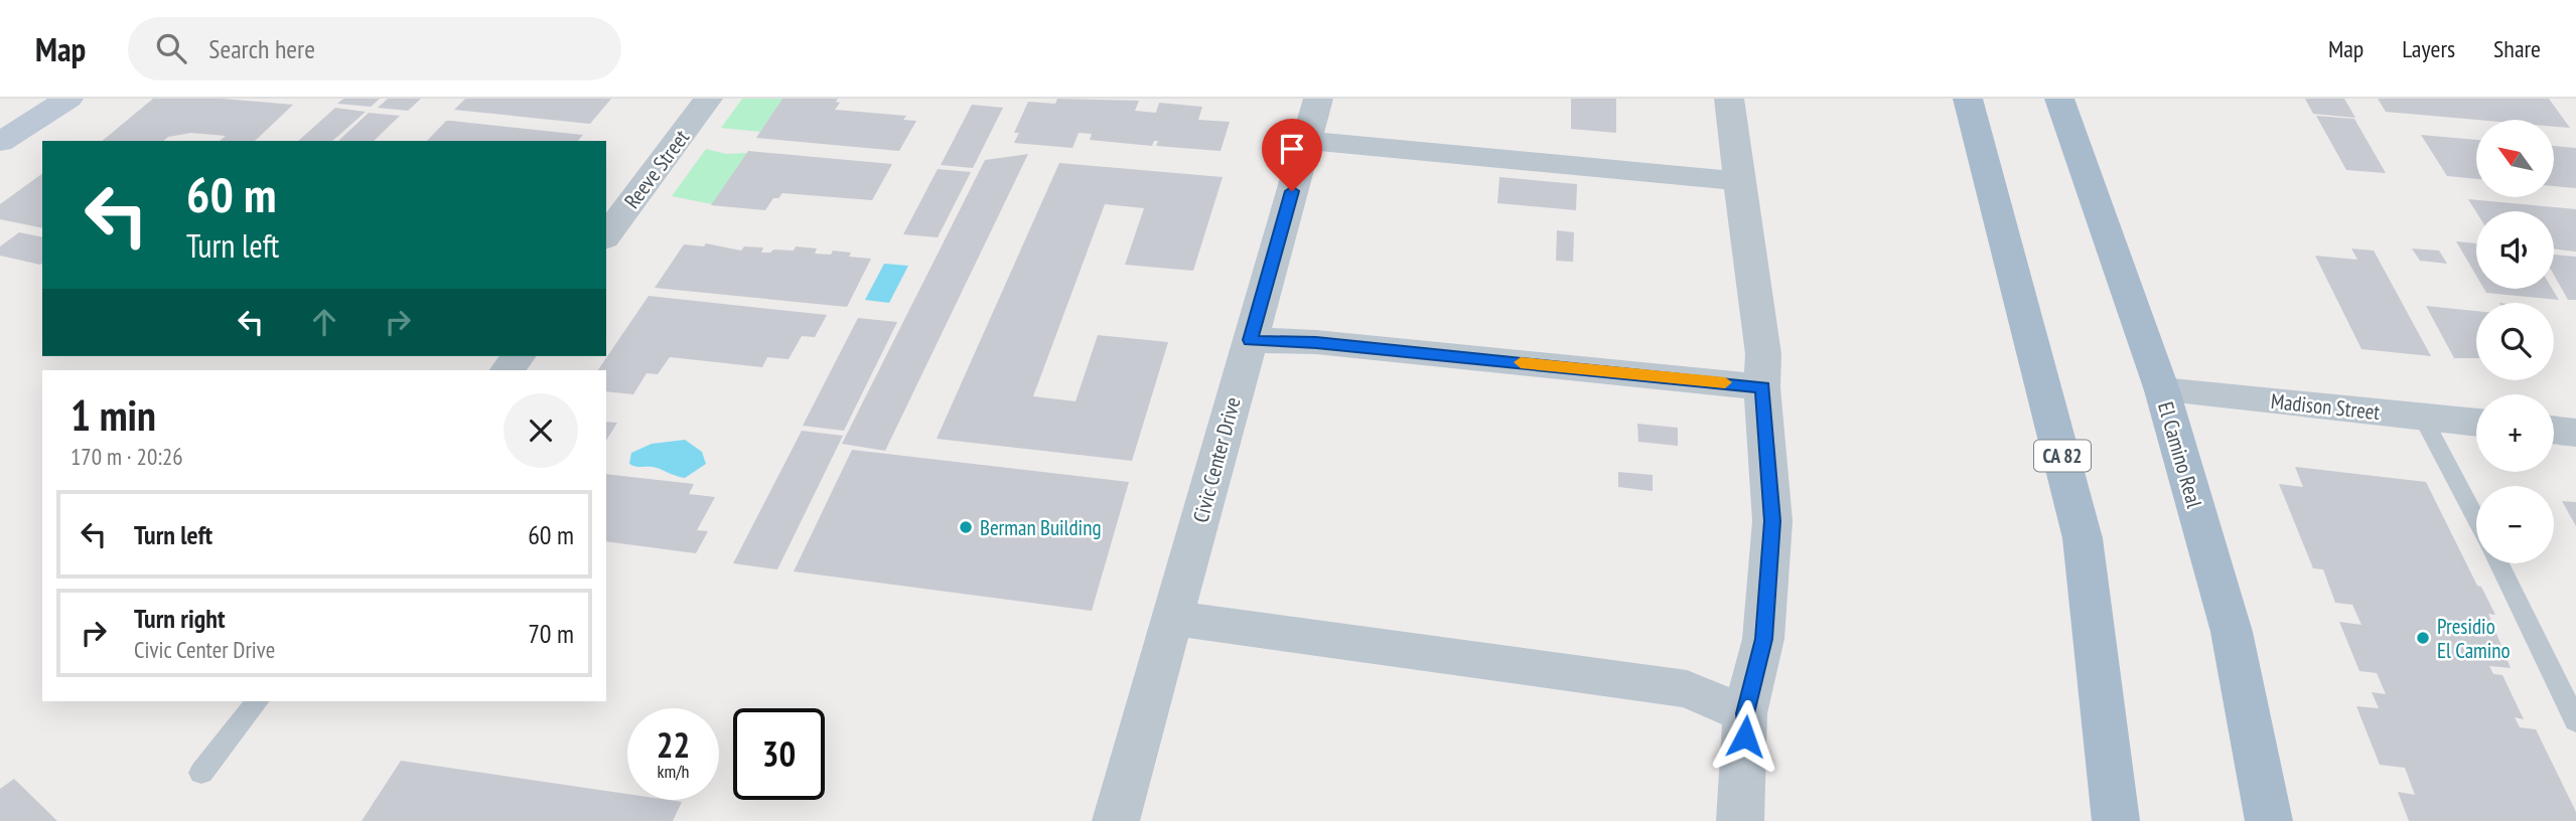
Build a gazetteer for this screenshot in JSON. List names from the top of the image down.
{
  "streets": {
    "main road": ["El Camino Real", "CA 82"],
    "street": ["Reeve Street", "Madison Street", "Civic Center Drive"]
  },
  "crossings": [
    ["Madison Street", "El Camino Real"]
  ],
  "places": ["Berman Building", "Presidio El Camino"],
  "north": "top left",
  "page": {
    "header": "Map",
    "search": "Search here",
    "nav": ["Map", "Layers", "Share"],
    "map_buttons": ["+", "−"],
    "turn": ["60 m", "Turn left"],
    "heading": ["1 min", "170 m · 20:26"],
    "list": [
      {
        "name": "Turn left",
        "value": "60 m"
      },
      {
        "name": "Turn right",
        "note": "Civic Center Drive",
        "value": "70 m"
      }
    ],
    "speed": "22 km/h",
    "limit": "30"
  }
}
